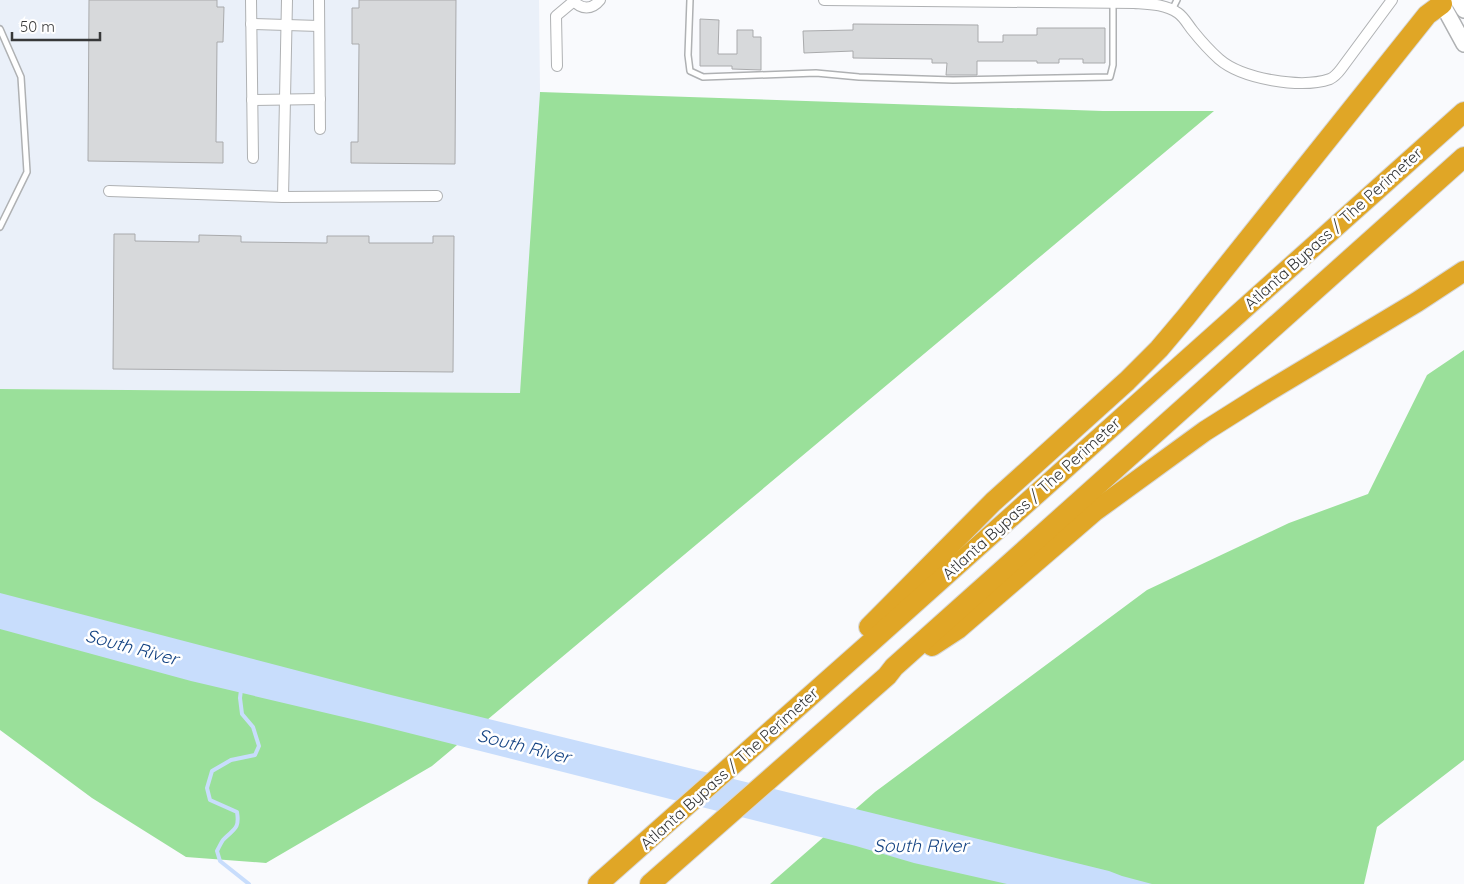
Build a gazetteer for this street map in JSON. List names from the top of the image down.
{
  "streets": {
    "highway": ["Atlanta Bypass / The Perimeter"]
  },
  "water": ["South River"],
  "scale_bar": "50 m"
}
